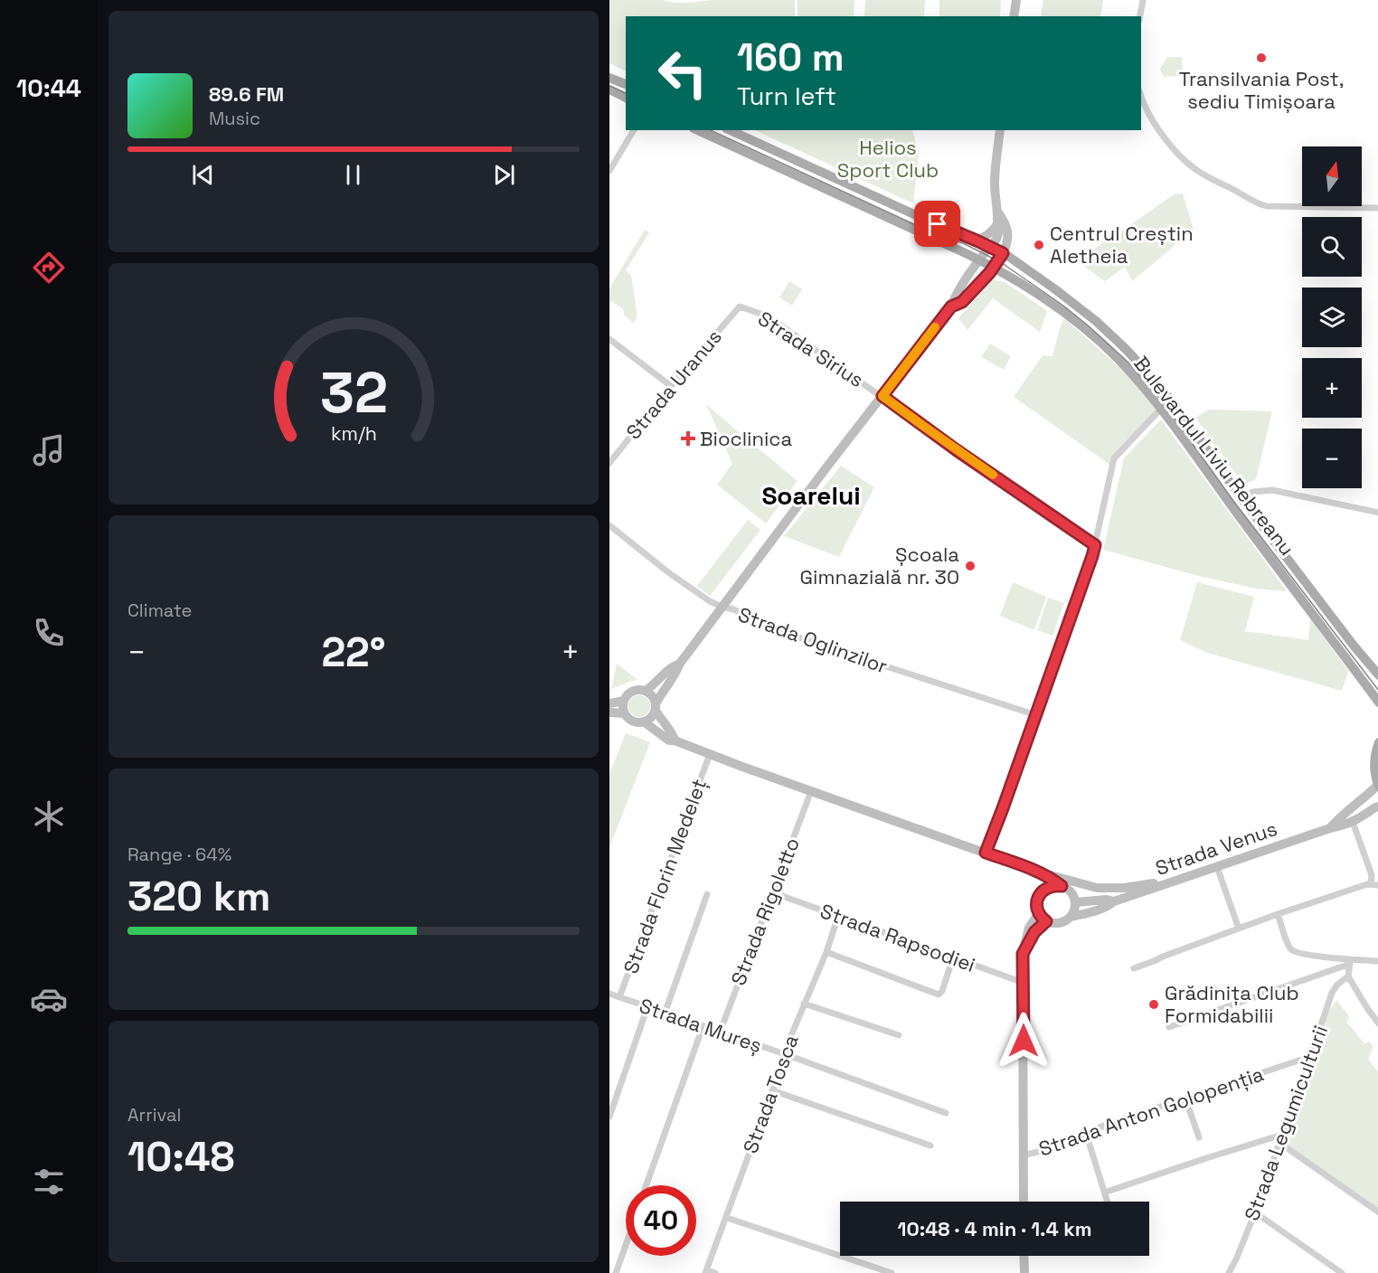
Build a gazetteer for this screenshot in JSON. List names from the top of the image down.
{
  "streets": {
    "main road": ["Bulevardul Liviu Rebreanu", "Strada Venus"],
    "street": [
      "Strada Sirius",
      "Strada Uranus",
      "Strada Oglinzilor",
      "Strada Florin Medeleț",
      "Strada Rigoletto",
      "Strada Rapsodiei",
      "Strada Mureș",
      "Strada Tosca",
      "Strada Anton Golopenția",
      "Strada Legumiculturii"
    ]
  },
  "crossings": [
    ["Strada Sirius", "Strada Uranus"],
    ["Strada Florin Medeleț", "Strada Mureș"],
    ["Strada Rigoletto", "Strada Rapsodiei"],
    ["Strada Rigoletto", "Strada Mureș"],
    ["Strada Rapsodiei", "Strada Tosca"],
    ["Strada Mureș", "Strada Tosca"],
    ["Strada Anton Golopenția", "Strada Legumiculturii"]
  ],
  "districts": ["Soarelui"],
  "parks": ["Helios Sport Club"],
  "places": {
    "other": [
      "Transilvania Post, sediu Timișoara",
      "Centrul Creștin Aletheia",
      "Școala Gimnazială nr. 30",
      "Grădinița Club Formidabilii"
    ],
    "health": ["Bioclinica"]
  },
  "north": "top",
  "page": {
    "tabs": "10:44",
    "turn": ["160 m", "Turn left"],
    "song": ["89.6 FM", "Music"],
    "map_buttons": ["+", "−"],
    "tile": [
      "Climate",
      ["Range · 64%", "320 km"],
      ["Arrival", "10:48"]
    ],
    "heat": ["−", "22°", "+"],
    "limit": "40",
    "trip": "10:48 · 4 min · 1.4 km",
    "gauge": ["32", "km/h"]
  }
}
